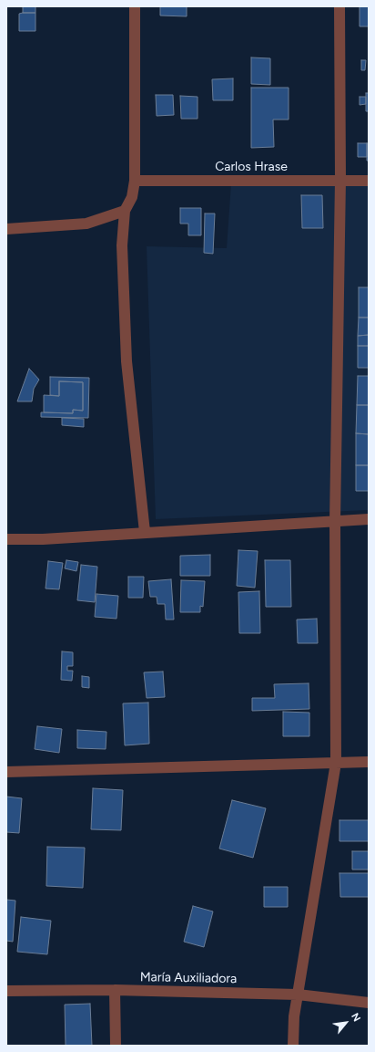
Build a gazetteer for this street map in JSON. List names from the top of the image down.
{
  "streets": {
    "street": ["Carlos Hrase", "María Auxiliadora"]
  },
  "north": "top right"
}
